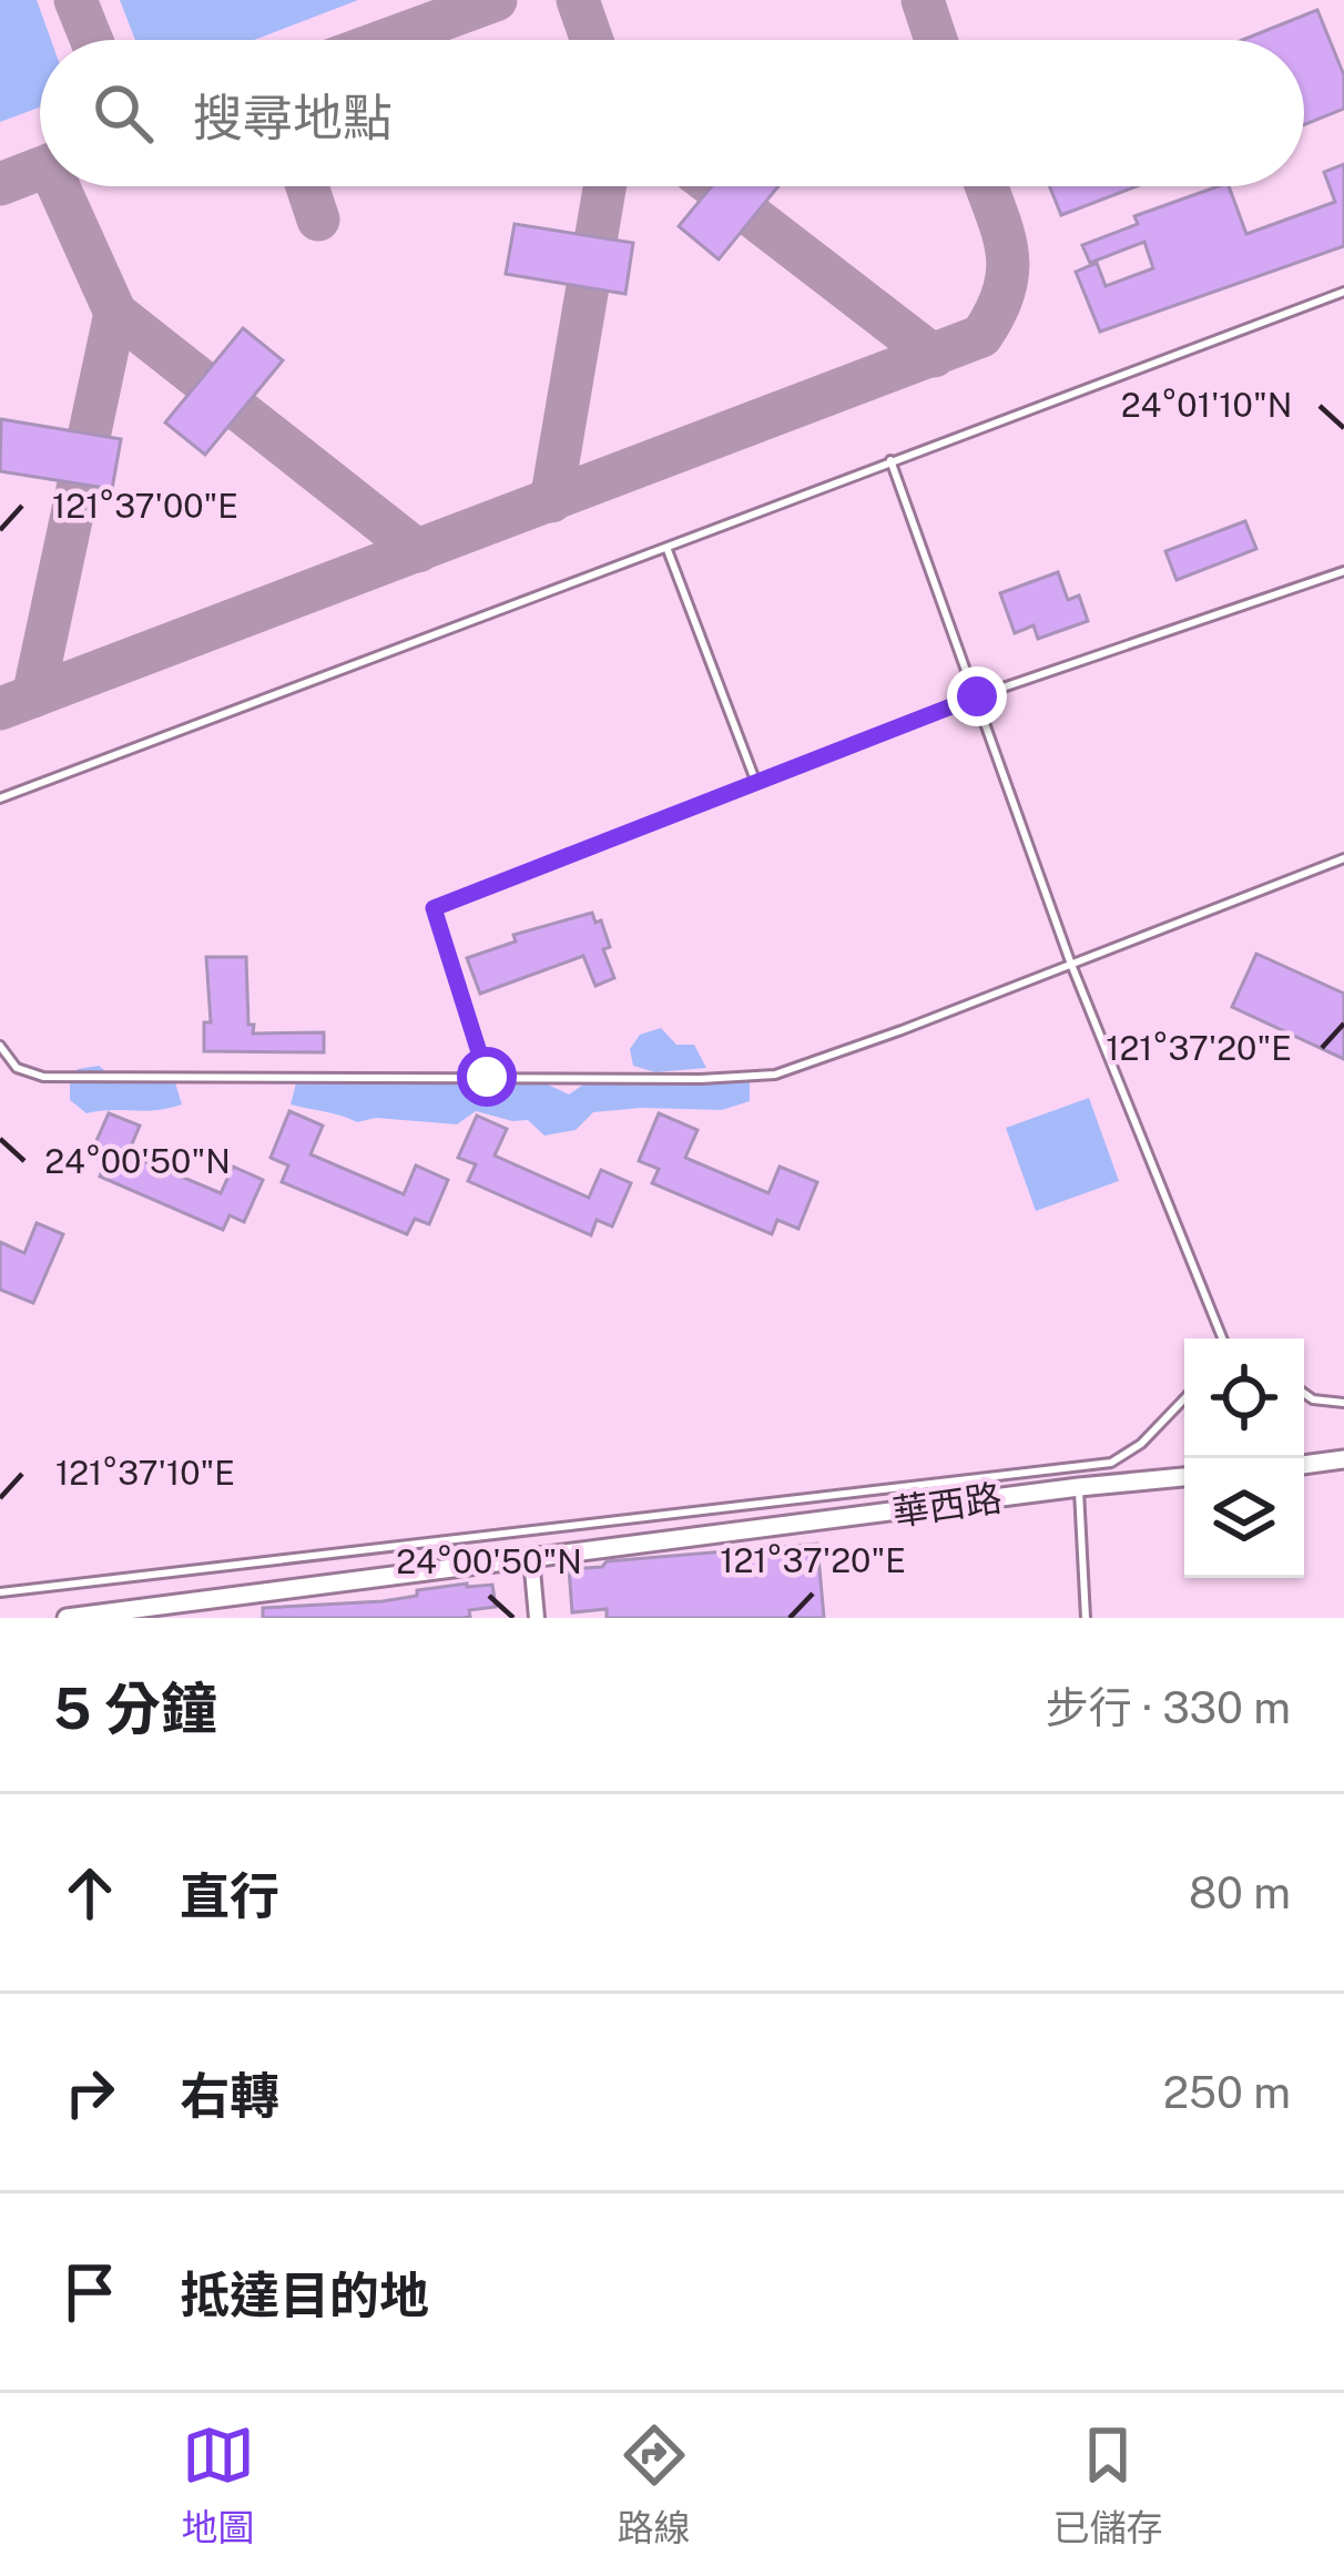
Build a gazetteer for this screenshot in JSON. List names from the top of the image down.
{
  "streets": {
    "street": ["華西路"]
  },
  "page": {
    "search": "搜尋地點",
    "heading": ["5 分鐘", "步行 · 330 m"],
    "list": [
      ["直行", "80 m"],
      ["右轉", "250 m"],
      "抵達目的地"
    ],
    "nav": ["地圖", "路線", "已儲存"]
  },
  "coordinates": [
    "24°01'10\"N",
    "121°37'00\"E",
    "121°37'20\"E",
    "24°00'50\"N",
    "121°37'10\"E"
  ]
}
